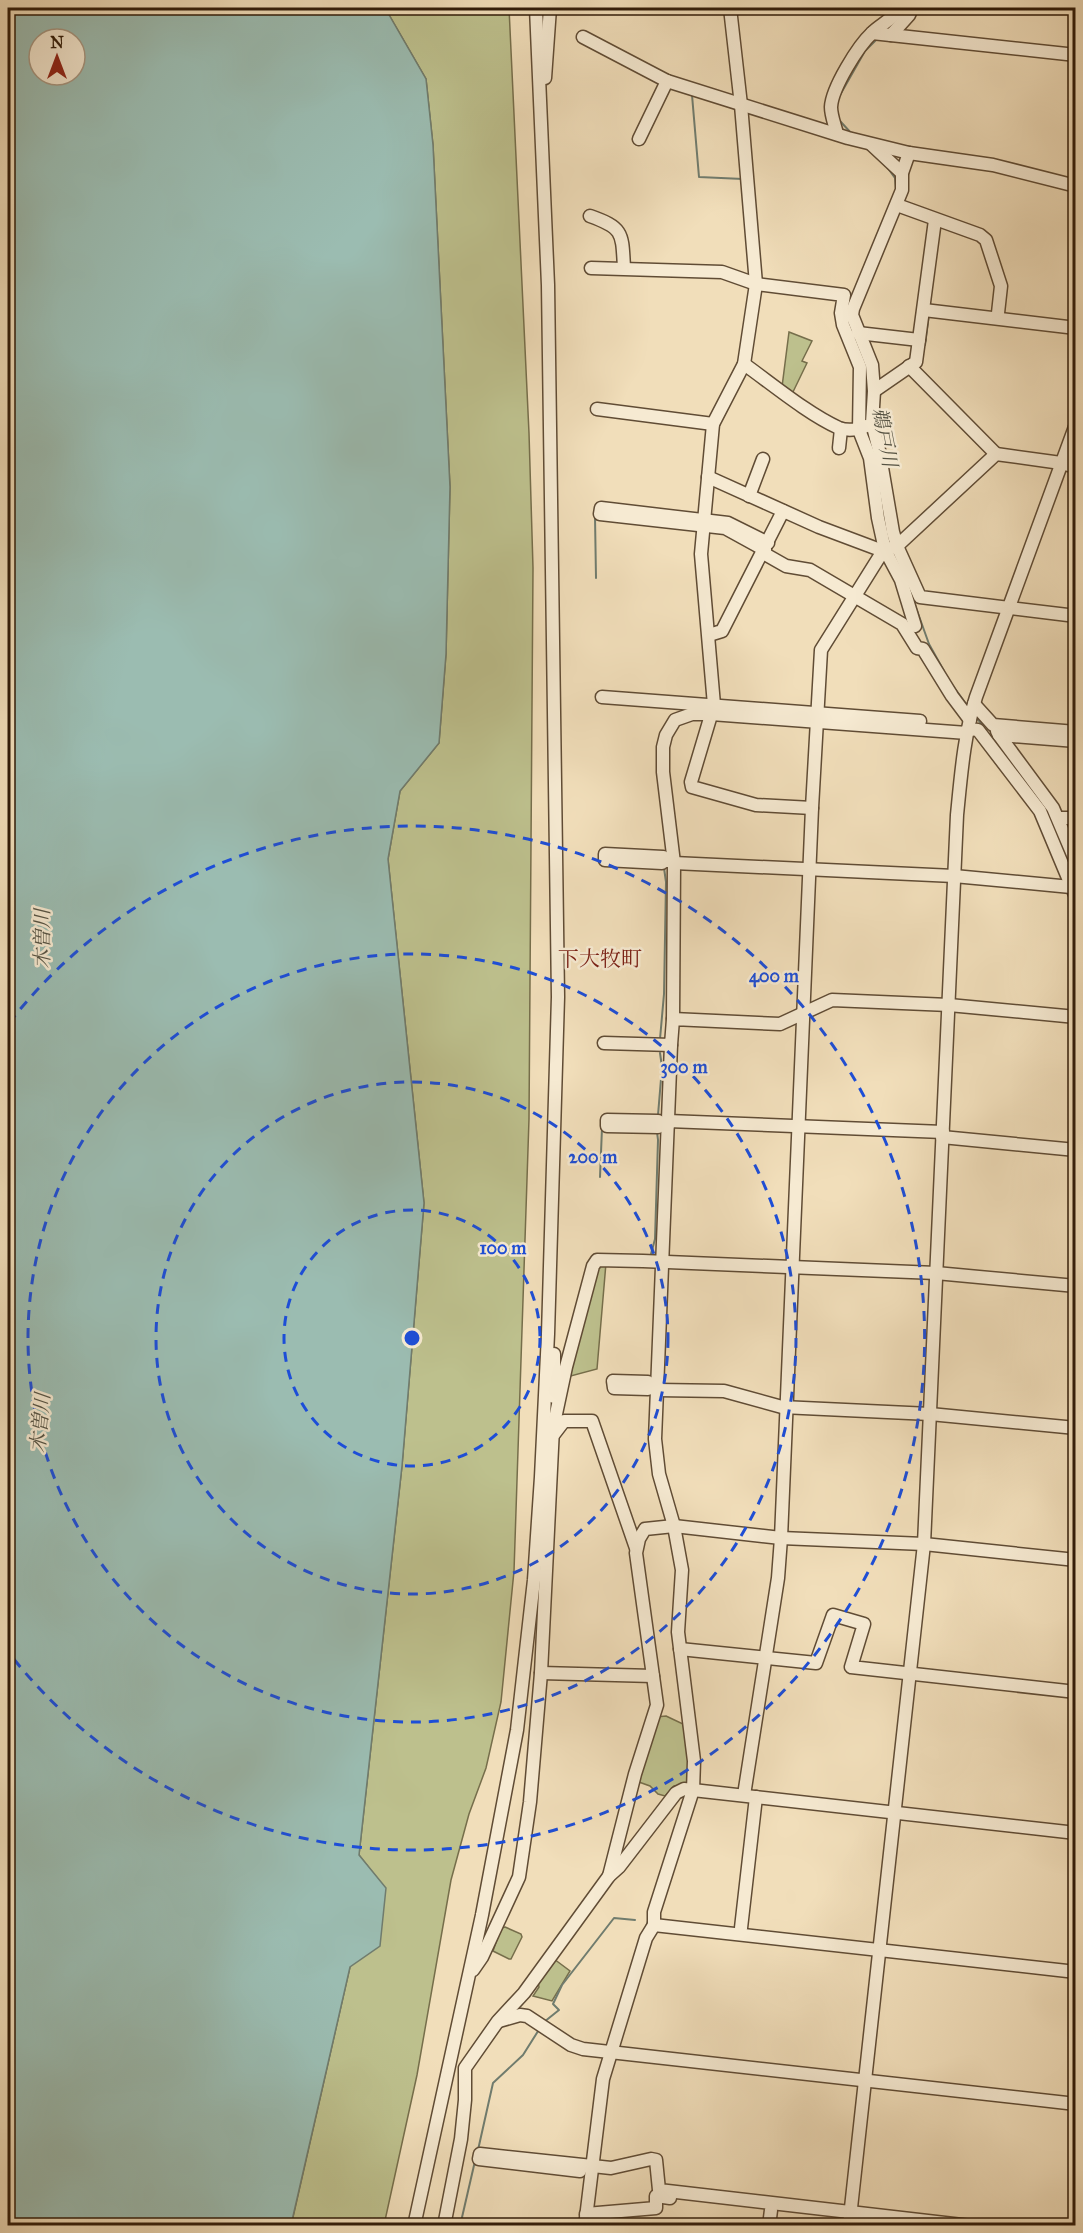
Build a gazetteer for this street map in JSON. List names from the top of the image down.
{
  "districts": ["下大牧町"],
  "water": ["鵜戸川", "木曽川"],
  "north": "top",
  "rings": [
    "400 m",
    "300 m",
    "200 m",
    "100 m"
  ]
}
